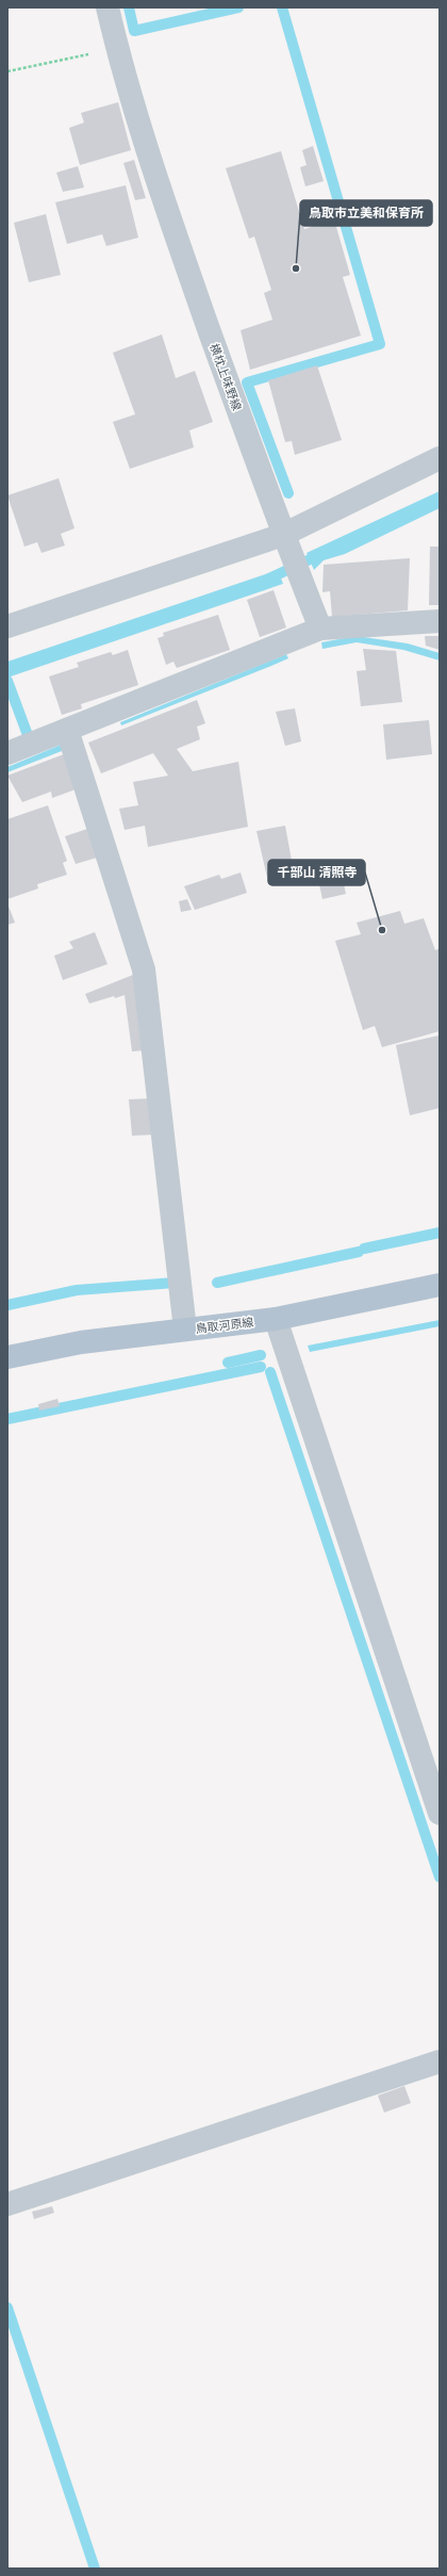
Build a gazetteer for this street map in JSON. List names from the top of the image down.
{
  "streets": {
    "main road": ["鳥取河原線"],
    "street": ["横枕上味野線"]
  },
  "places": ["鳥取市立美和保育所", "千部山 清照寺"]
}
